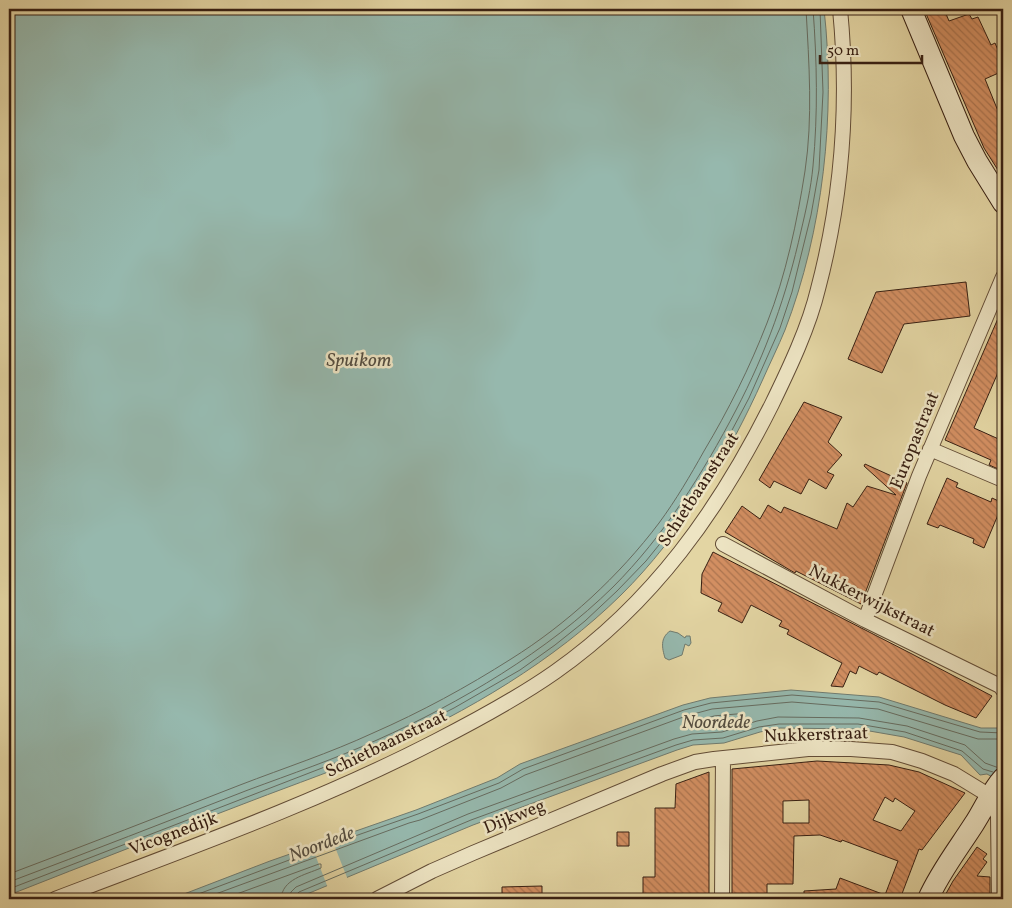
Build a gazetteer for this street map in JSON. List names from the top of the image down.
{
  "streets": {
    "street": [
      "Europastraat",
      "Schietbaanstraat",
      "Nukkerwijkstraat",
      "Nukkerstraat",
      "Dijkweg",
      "Vicognedijk"
    ]
  },
  "crossings": [
    ["Europastraat", "Nukkerwijkstraat"],
    ["Schietbaanstraat", "Vicognedijk"],
    ["Nukkerstraat", "Dijkweg"]
  ],
  "water": ["Spuikom", "Noordede"],
  "scale_bar": "50 m"
}
